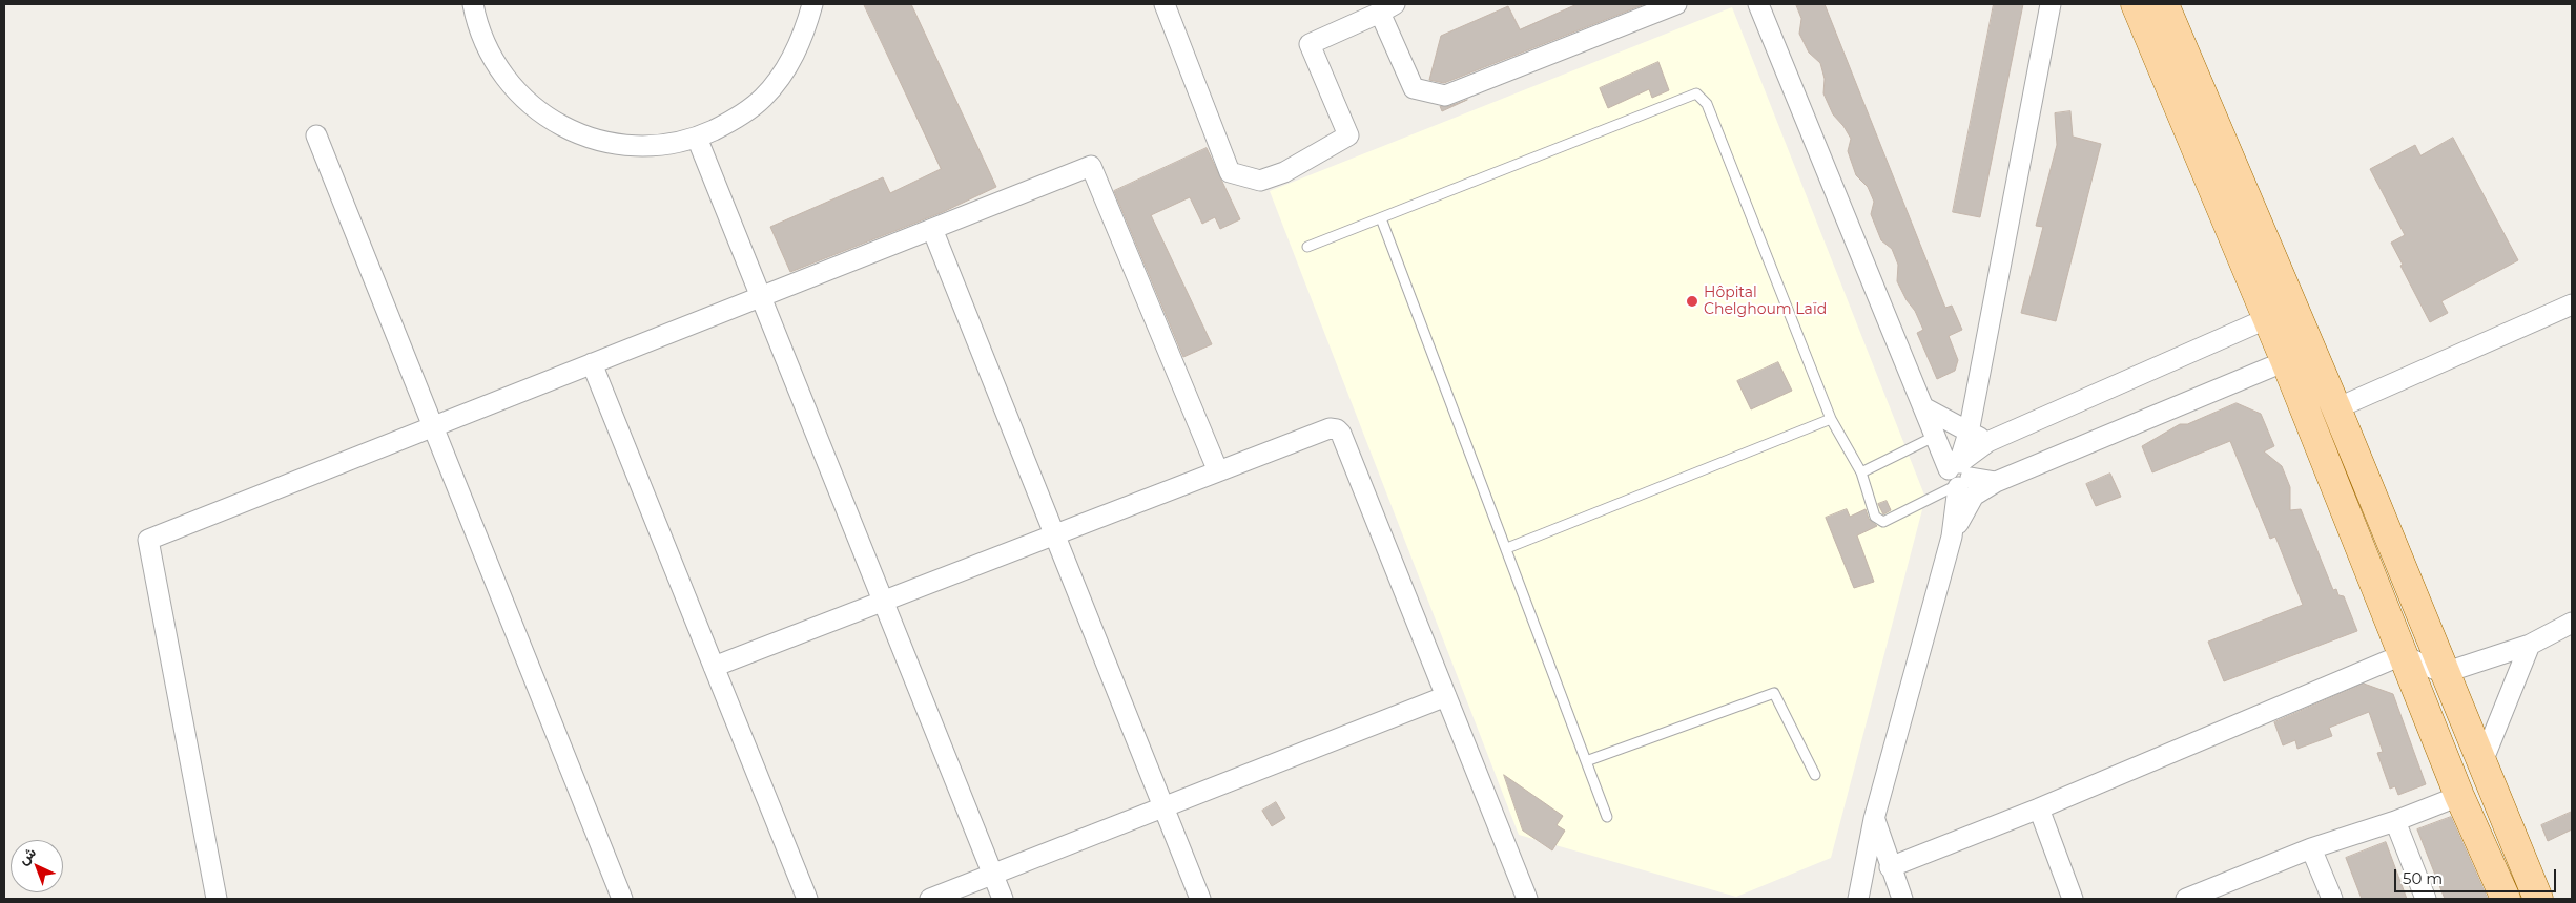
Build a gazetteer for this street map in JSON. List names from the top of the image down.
{
  "places": ["Hôpital Chelghoum Laïd"],
  "scale_bar": "50 m",
  "north": "top left"
}
